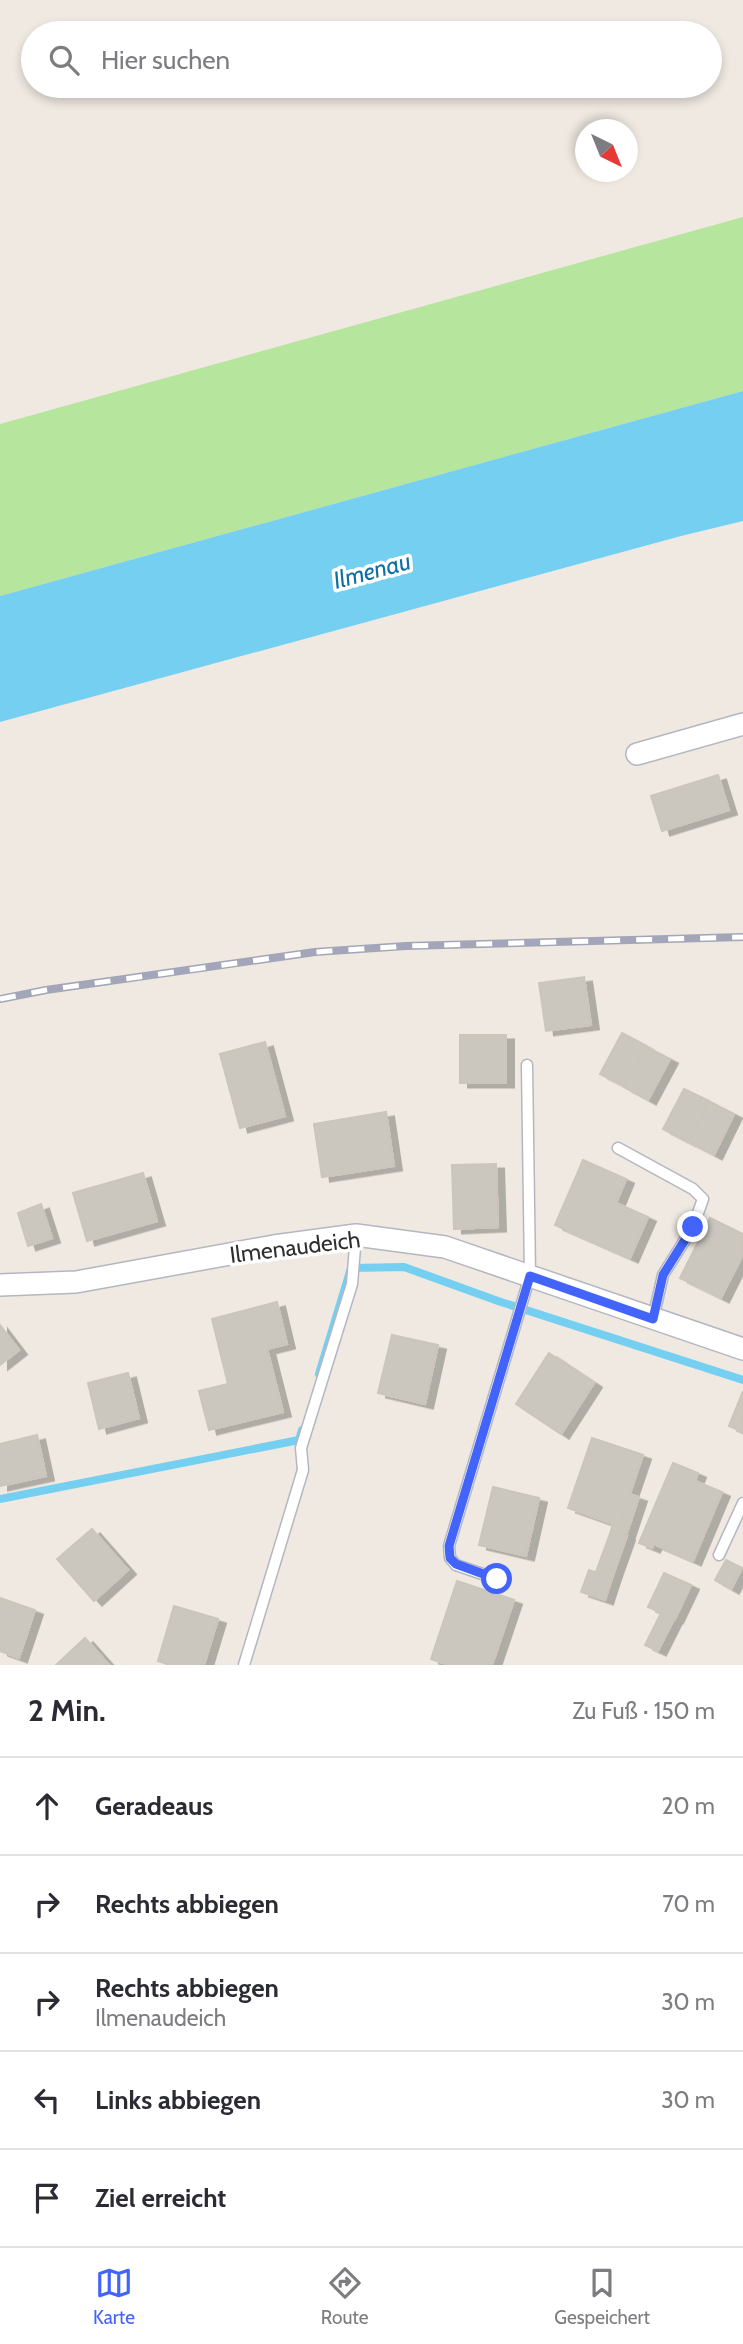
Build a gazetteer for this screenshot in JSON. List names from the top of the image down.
{
  "streets": {
    "street": ["Ilmenaudeich"]
  },
  "water": ["Ilmenau"],
  "north": "bottom right",
  "page": {
    "search": "Hier suchen",
    "heading": ["2 Min.", "Zu Fuß · 150 m"],
    "list": [
      ["Geradeaus", "20 m"],
      ["Rechts abbiegen", "70 m"],
      ["Rechts abbiegen", "Ilmenaudeich", "30 m"],
      ["Links abbiegen", "30 m"],
      "Ziel erreicht"
    ],
    "nav": ["Karte", "Route", "Gespeichert"]
  }
}
